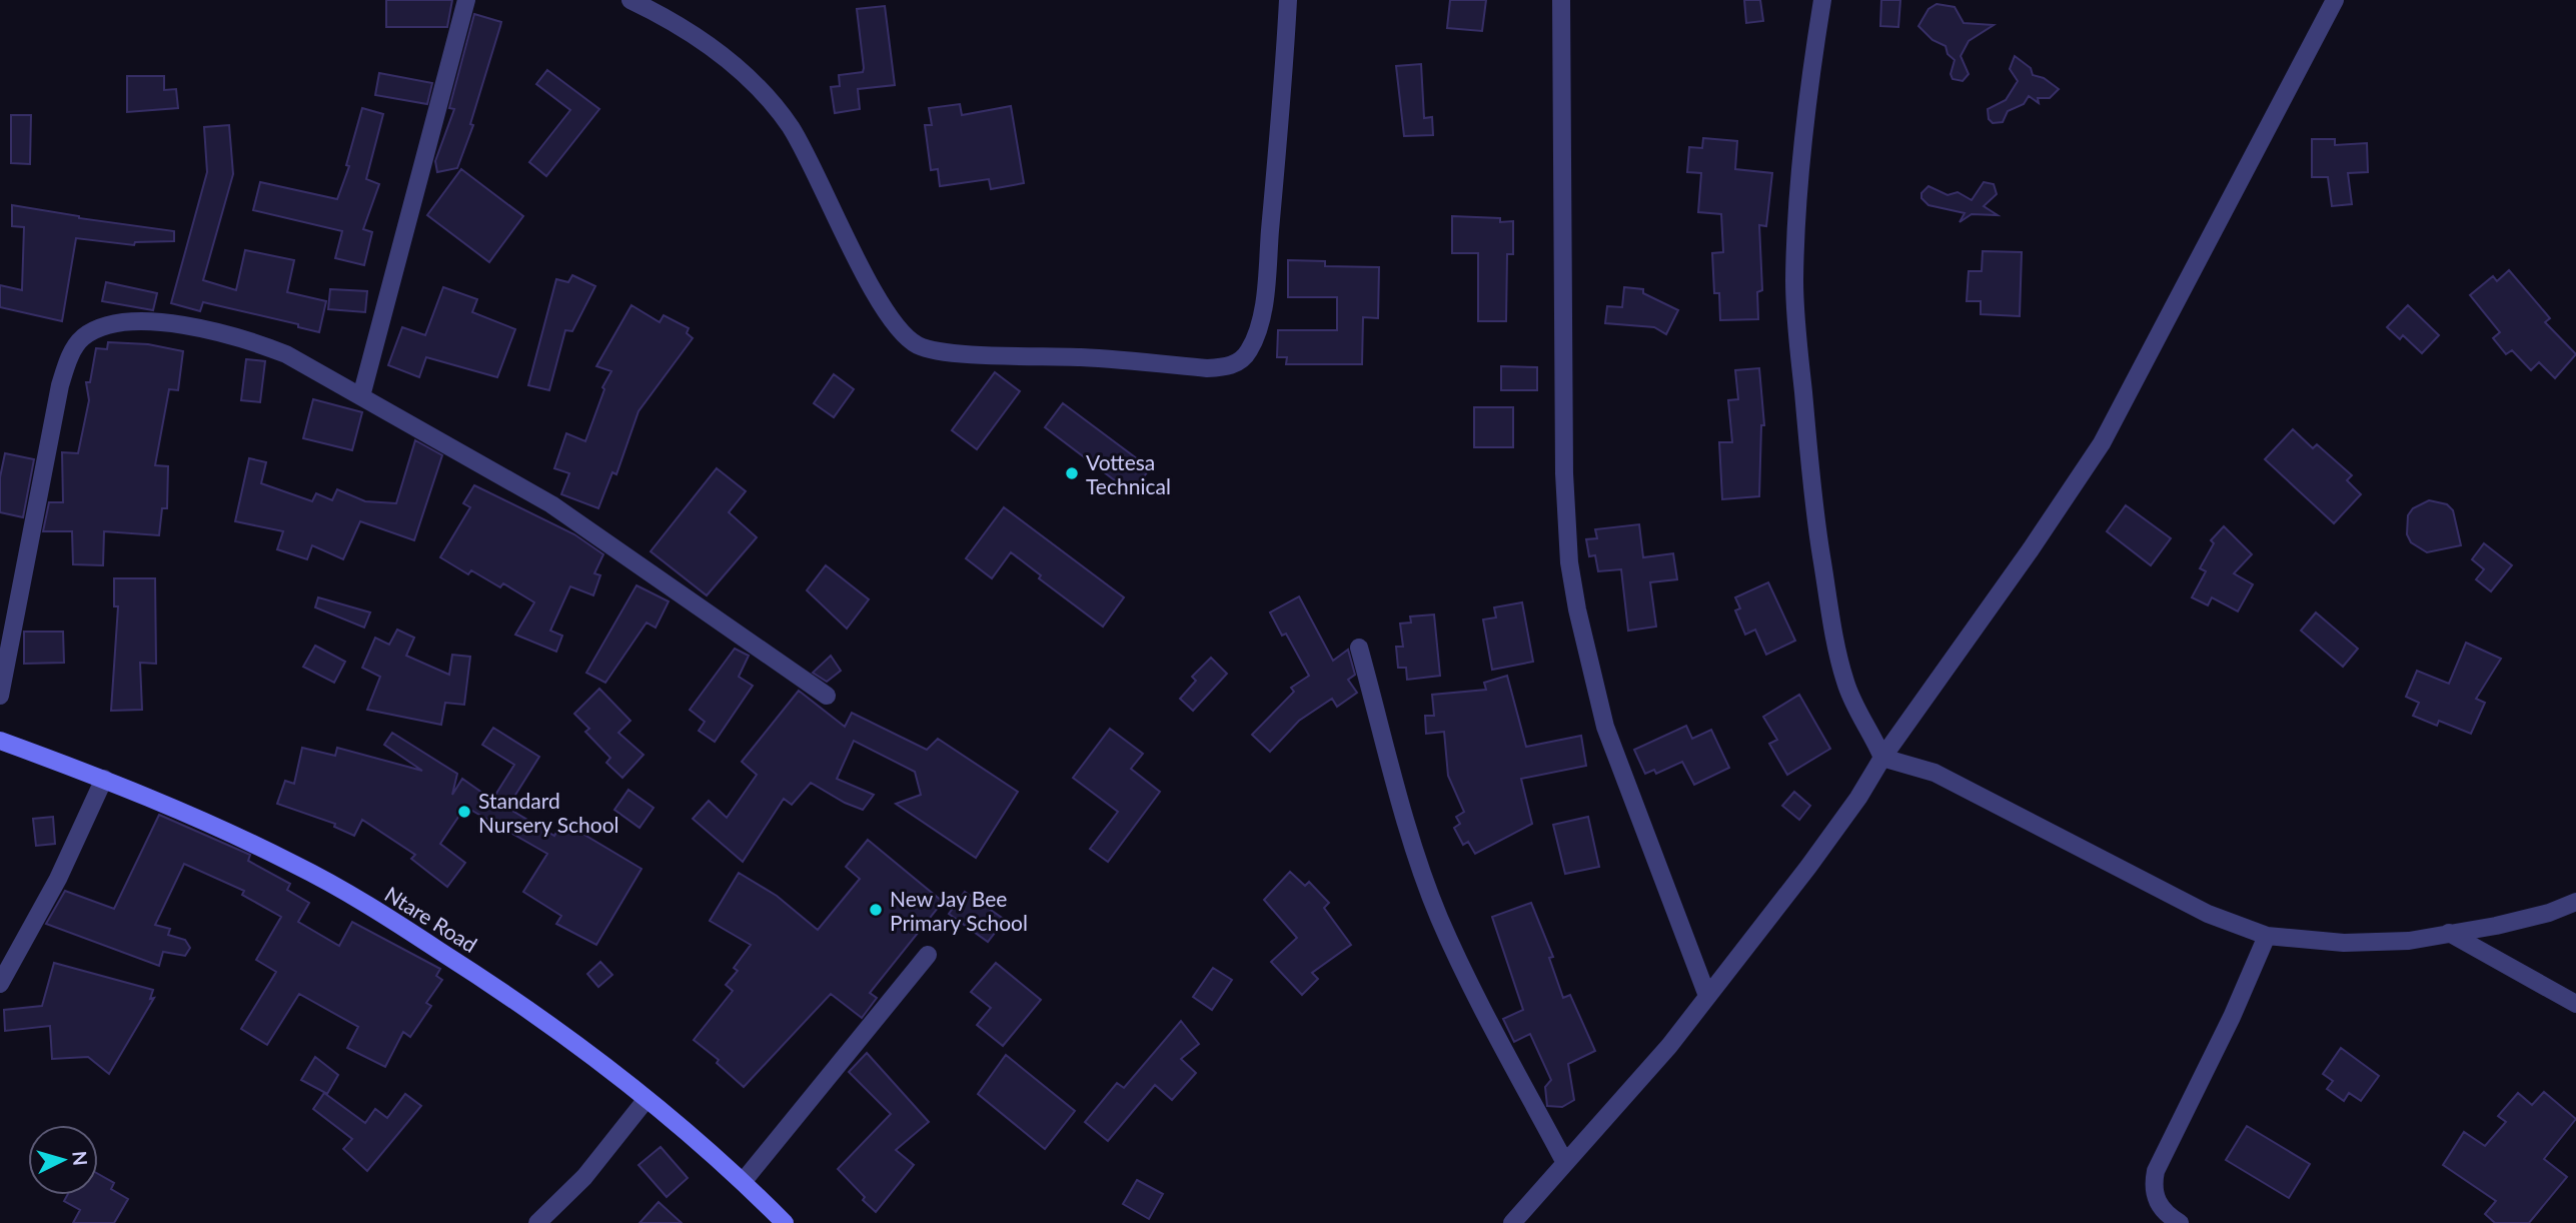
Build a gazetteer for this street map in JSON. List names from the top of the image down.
{
  "streets": {
    "main road": ["Ntare Road"]
  },
  "places": ["Vottesa Technical", "Standard Nursery School", "New Jay Bee Primary School"],
  "north": "right"
}
